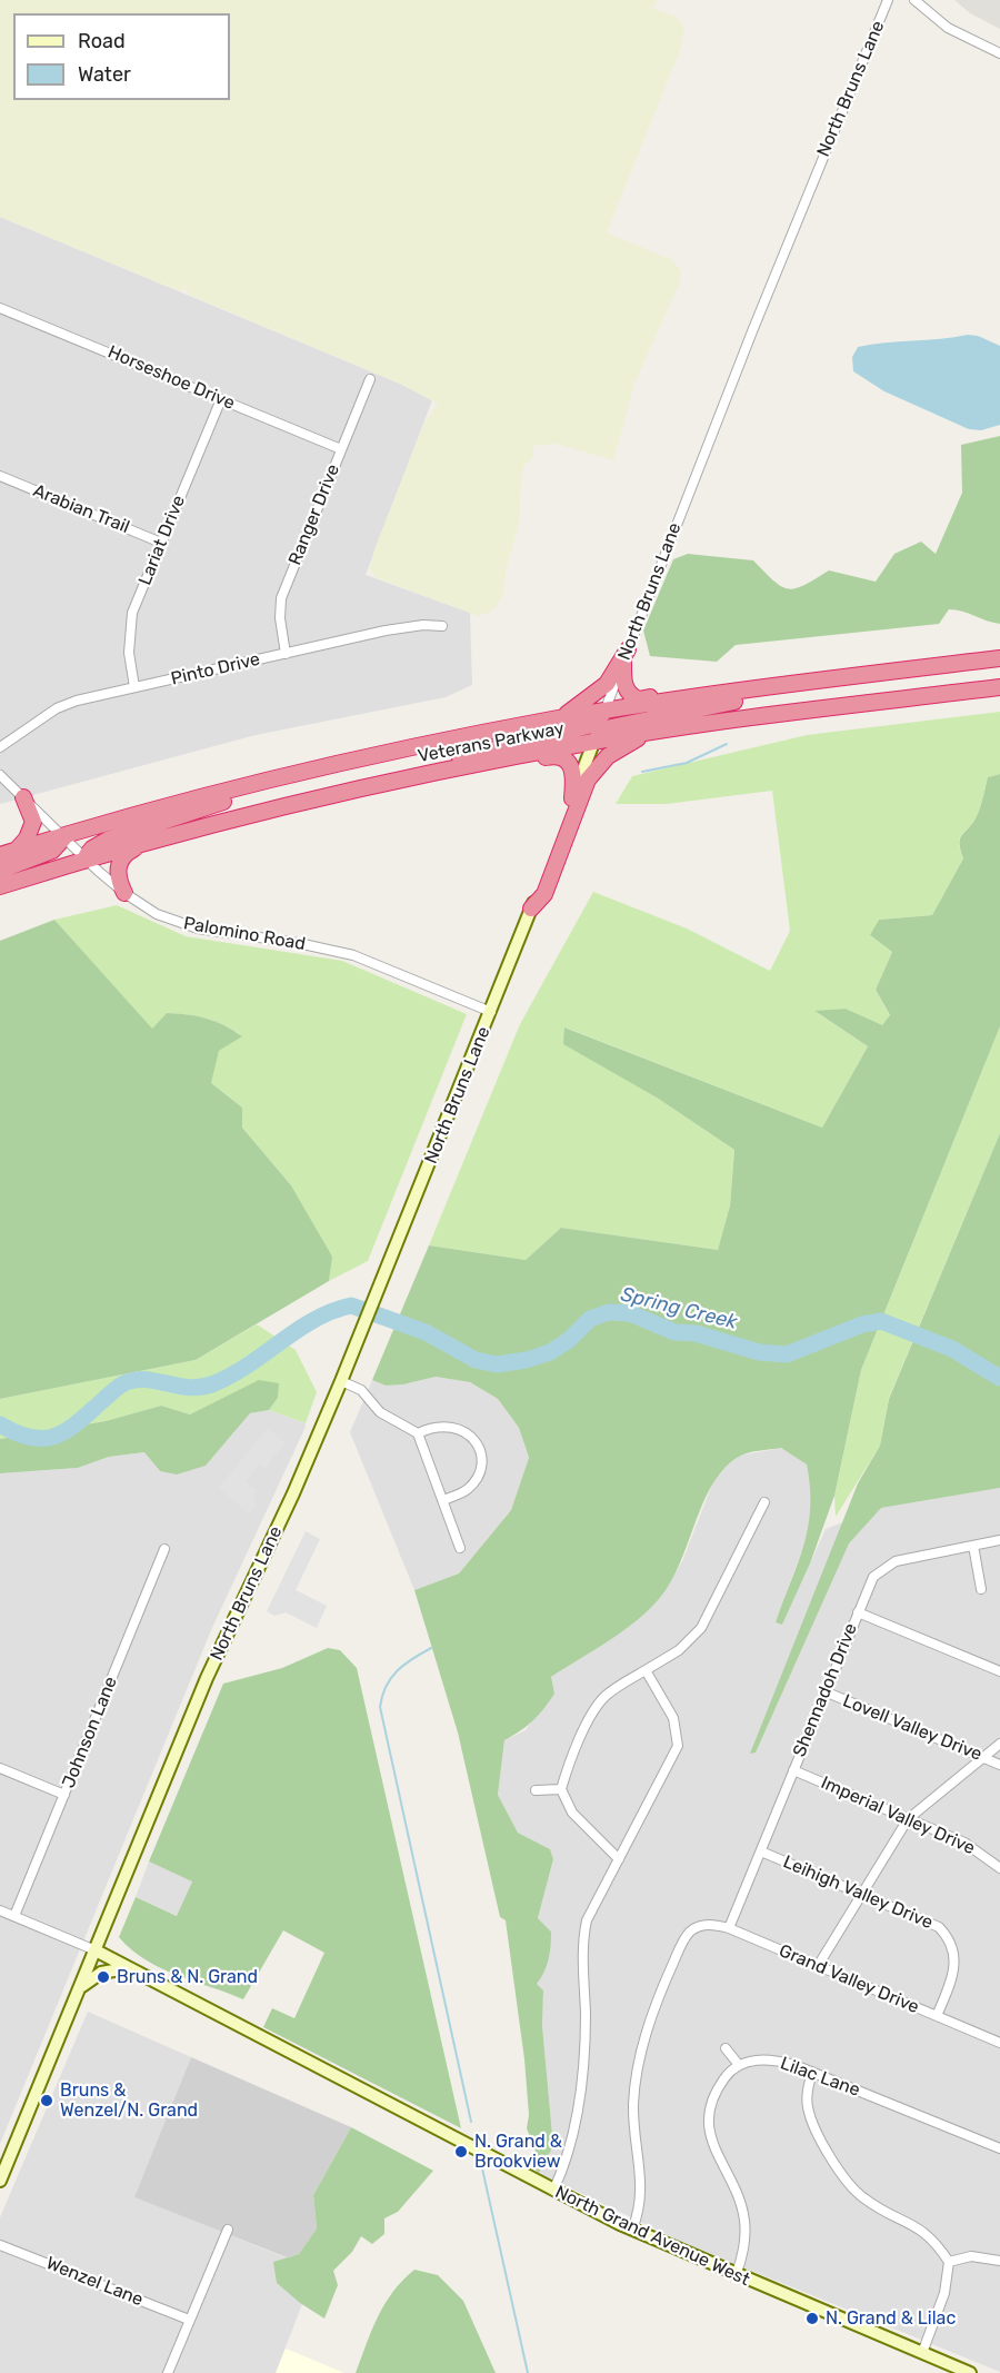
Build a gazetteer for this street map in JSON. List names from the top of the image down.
{
  "streets": {
    "highway": ["Veterans Parkway"],
    "main road": ["North Bruns Lane", "North Grand Avenue West"],
    "street": [
      "Horseshoe Drive",
      "Arabian Trail",
      "Ranger Drive",
      "Lariat Drive",
      "Pinto Drive",
      "Palomino Road",
      "Shennadoh Drive",
      "Lovell Valley Drive",
      "Johnson Lane",
      "Imperial Valley Drive",
      "Leihigh Valley Drive",
      "Grand Valley Drive",
      "Lilac Lane",
      "Wenzel Lane"
    ]
  },
  "crossings": [
    ["North Bruns Lane", "Veterans Parkway"],
    ["North Bruns Lane", "Palomino Road"],
    ["North Bruns Lane", "North Grand Avenue West"],
    ["Horseshoe Drive", "Ranger Drive"],
    ["Horseshoe Drive", "Lariat Drive"],
    ["Arabian Trail", "Lariat Drive"],
    ["Ranger Drive", "Pinto Drive"],
    ["Lariat Drive", "Pinto Drive"],
    ["Veterans Parkway", "Palomino Road"],
    ["Shennadoh Drive", "Lovell Valley Drive"],
    ["Shennadoh Drive", "Imperial Valley Drive"],
    ["Shennadoh Drive", "Leihigh Valley Drive"],
    ["Shennadoh Drive", "Grand Valley Drive"],
    ["Leihigh Valley Drive", "Grand Valley Drive"],
    ["Grand Valley Drive", "North Grand Avenue West"]
  ],
  "water": ["Spring Creek"],
  "places": [
    "Bruns & N. Grand",
    "Bruns & Wenzel/N. Grand",
    "N. Grand & Brookview",
    "N. Grand & Lilac"
  ],
  "legend": ["Road", "Water"]
}
